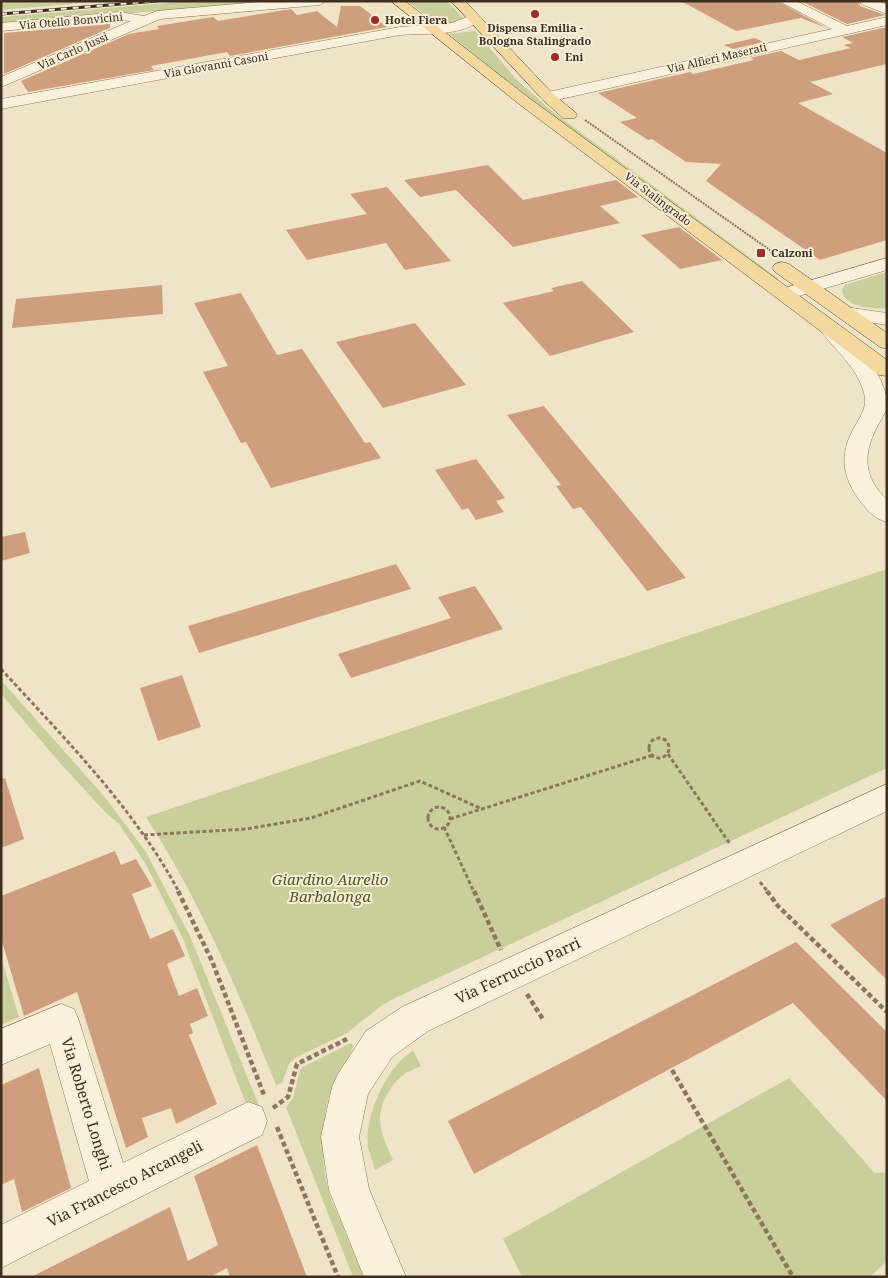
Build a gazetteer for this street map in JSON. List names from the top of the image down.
{
  "streets": {
    "main road": ["Via Stalingrado"],
    "street": [
      "Via Otello Bonvicini",
      "Via Carlo Jussi",
      "Via Alfieri Maserati",
      "Via Giovanni Casoni",
      "Via Ferruccio Parri",
      "Via Roberto Longhi",
      "Via Francesco Arcangeli"
    ]
  },
  "crossings": [
    ["Via Otello Bonvicini", "Via Carlo Jussi"],
    ["Via Alfieri Maserati", "Via Stalingrado"],
    ["Via Giovanni Casoni", "Via Stalingrado"],
    ["Via Roberto Longhi", "Via Francesco Arcangeli"]
  ],
  "parks": ["Giardino Aurelio Barbalonga"],
  "places": {
    "other": ["Dispensa Emilia - Bologna Stalingrado", "Hotel Fiera", "Eni"],
    "transit": ["Calzoni"]
  }
}
